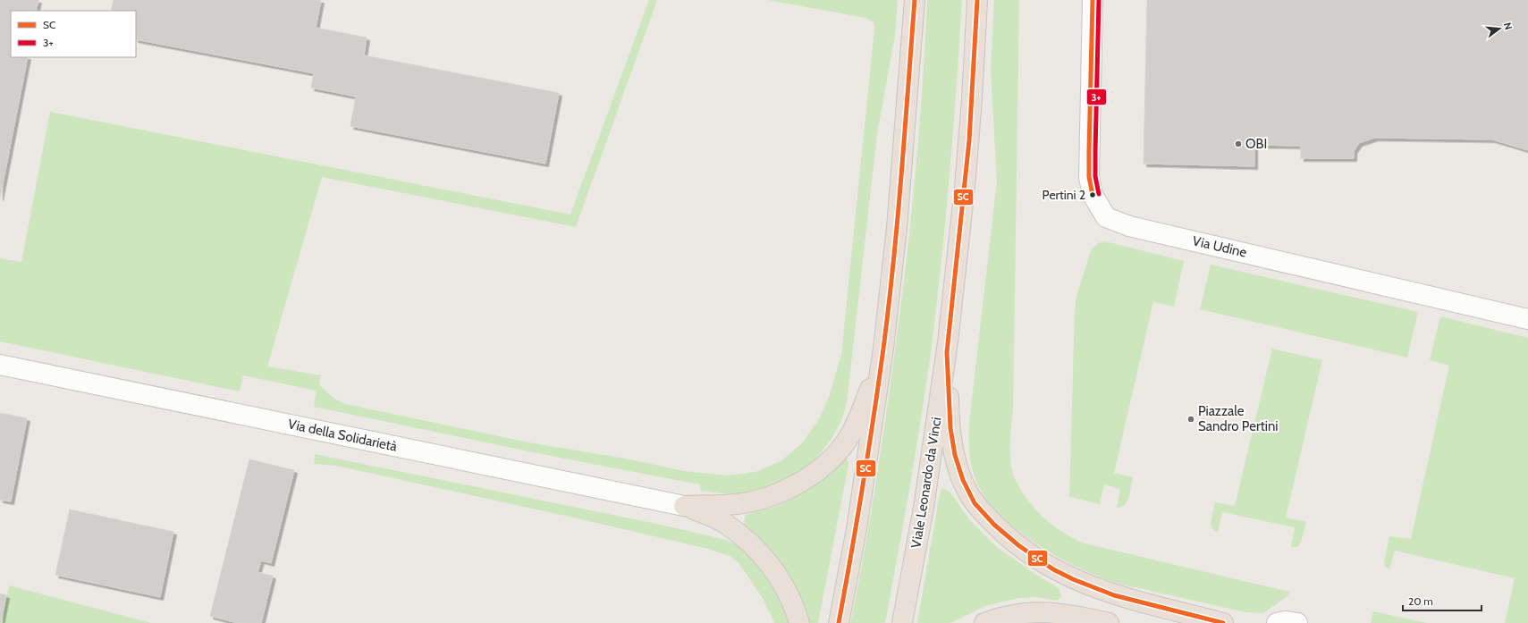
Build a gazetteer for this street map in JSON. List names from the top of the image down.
{
  "streets": {
    "highway": ["Viale Leonardo da Vinci"],
    "street": ["Via Udine", "Via della Solidarietà"]
  },
  "places": ["OBI", "Pertini 2", "Piazzale Sandro Pertini"],
  "lines": ["transit line SC", "transit line 3+"],
  "legend": ["SC", "3+"],
  "scale_bar": "20 m",
  "north": "right"
}
